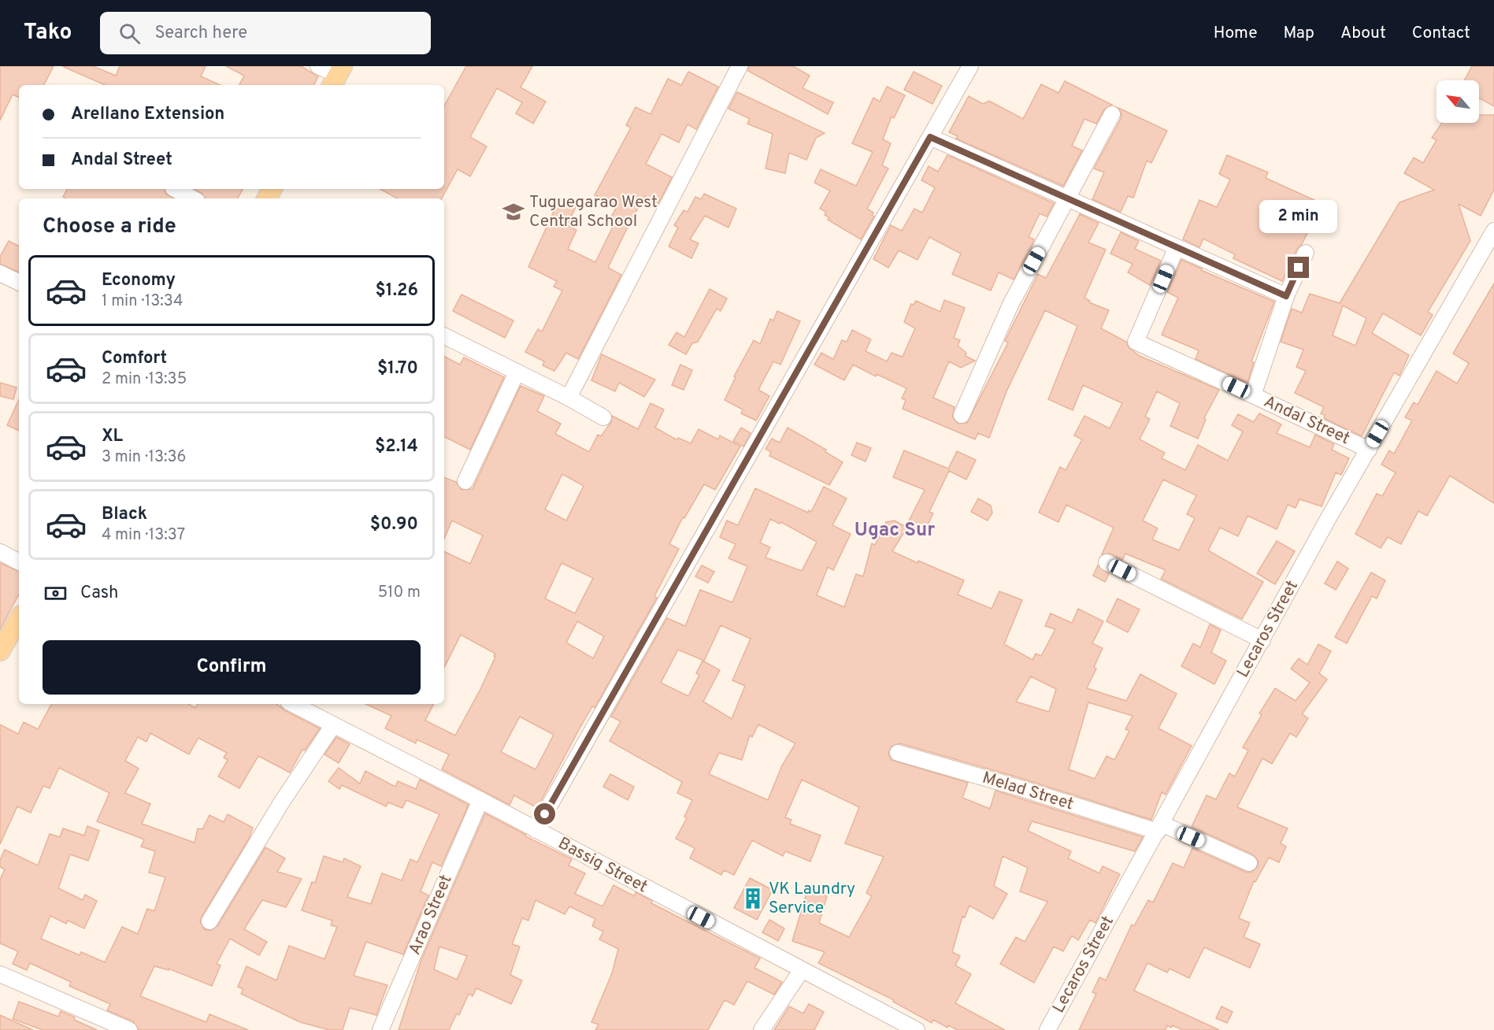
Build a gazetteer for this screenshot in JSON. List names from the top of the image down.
{
  "streets": {
    "street": [
      "Andal Street",
      "Lecaros Street",
      "Melad Street",
      "Bassig Street",
      "Arao Street"
    ]
  },
  "crossings": [
    ["Andal Street", "Lecaros Street"],
    ["Lecaros Street", "Melad Street"],
    ["Bassig Street", "Arao Street"]
  ],
  "districts": ["Ugac Sur"],
  "places": {
    "school or university": ["Tuguegarao West Central School"],
    "building": ["VK Laundry Service"]
  },
  "north": "top left",
  "page": {
    "header": "Tako",
    "search": "Search here",
    "nav": [
      "Home",
      "Map",
      "About",
      "Contact"
    ],
    "banner": ["Arellano Extension", "Andal Street"],
    "heading": "Choose a ride",
    "bubble": "2 min",
    "list": [
      {
        "name": "Economy",
        "note": "1 min · 13:34",
        "value": "$1.26"
      },
      {
        "name": "Comfort",
        "note": "2 min · 13:35",
        "value": "$1.70"
      },
      {
        "name": "XL",
        "note": "3 min · 13:36",
        "value": "$2.14"
      },
      {
        "name": "Black",
        "note": "4 min · 13:37",
        "value": "$0.90"
      }
    ],
    "pay": ["Cash", "510 m"],
    "buttons": "Confirm"
  }
}
